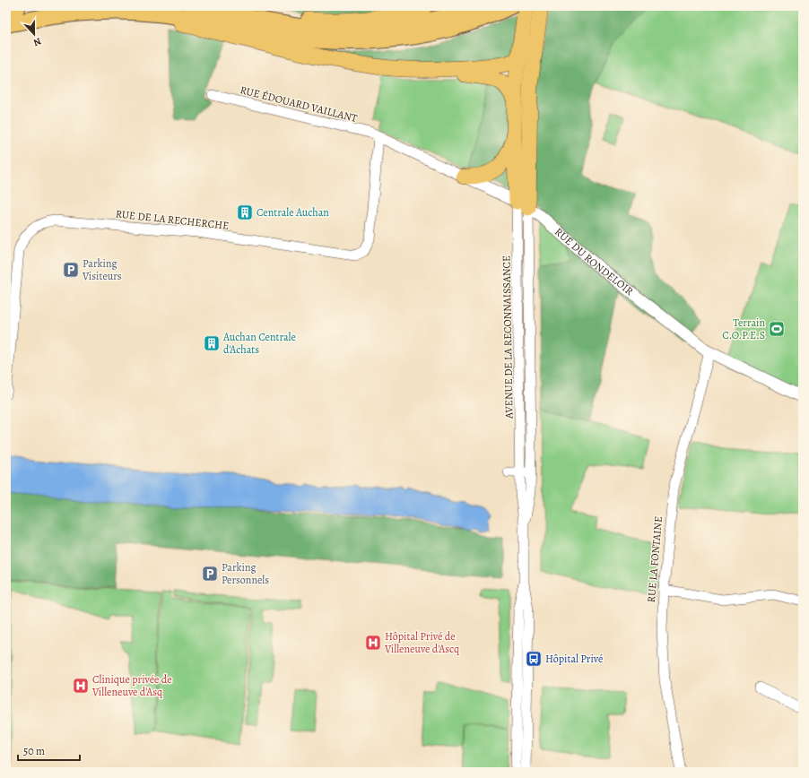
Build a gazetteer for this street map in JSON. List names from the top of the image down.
{
  "streets": {
    "street": [
      "RUE ÉDOUARD VAILLANT",
      "RUE DE LA RECHERCHE",
      "RUE DU RONDELOIR",
      "AVENUE DE LA RECONNAISSANCE",
      "RUE LA FONTAINE"
    ]
  },
  "crossings": [
    ["RUE ÉDOUARD VAILLANT", "RUE DE LA RECHERCHE"],
    ["RUE ÉDOUARD VAILLANT", "RUE DU RONDELOIR"],
    ["RUE DE LA RECHERCHE", "RUE DU RONDELOIR"],
    ["RUE DU RONDELOIR", "AVENUE DE LA RECONNAISSANCE"],
    ["RUE DU RONDELOIR", "RUE LA FONTAINE"]
  ],
  "places": {
    "building": ["Centrale Auchan", "Auchan Centrale d'Achats"],
    "parking": ["Parking Visiteurs", "Parking Personnels"],
    "sports": ["Terrain C.O.P.E.S"],
    "hospital": ["Hôpital Privé de Villeneuve d'Ascq", "Clinique privée de Villeneuve d'Asq"],
    "bus stop": ["Hôpital Privé"]
  },
  "scale_bar": "50 m",
  "north": "bottom"
}
